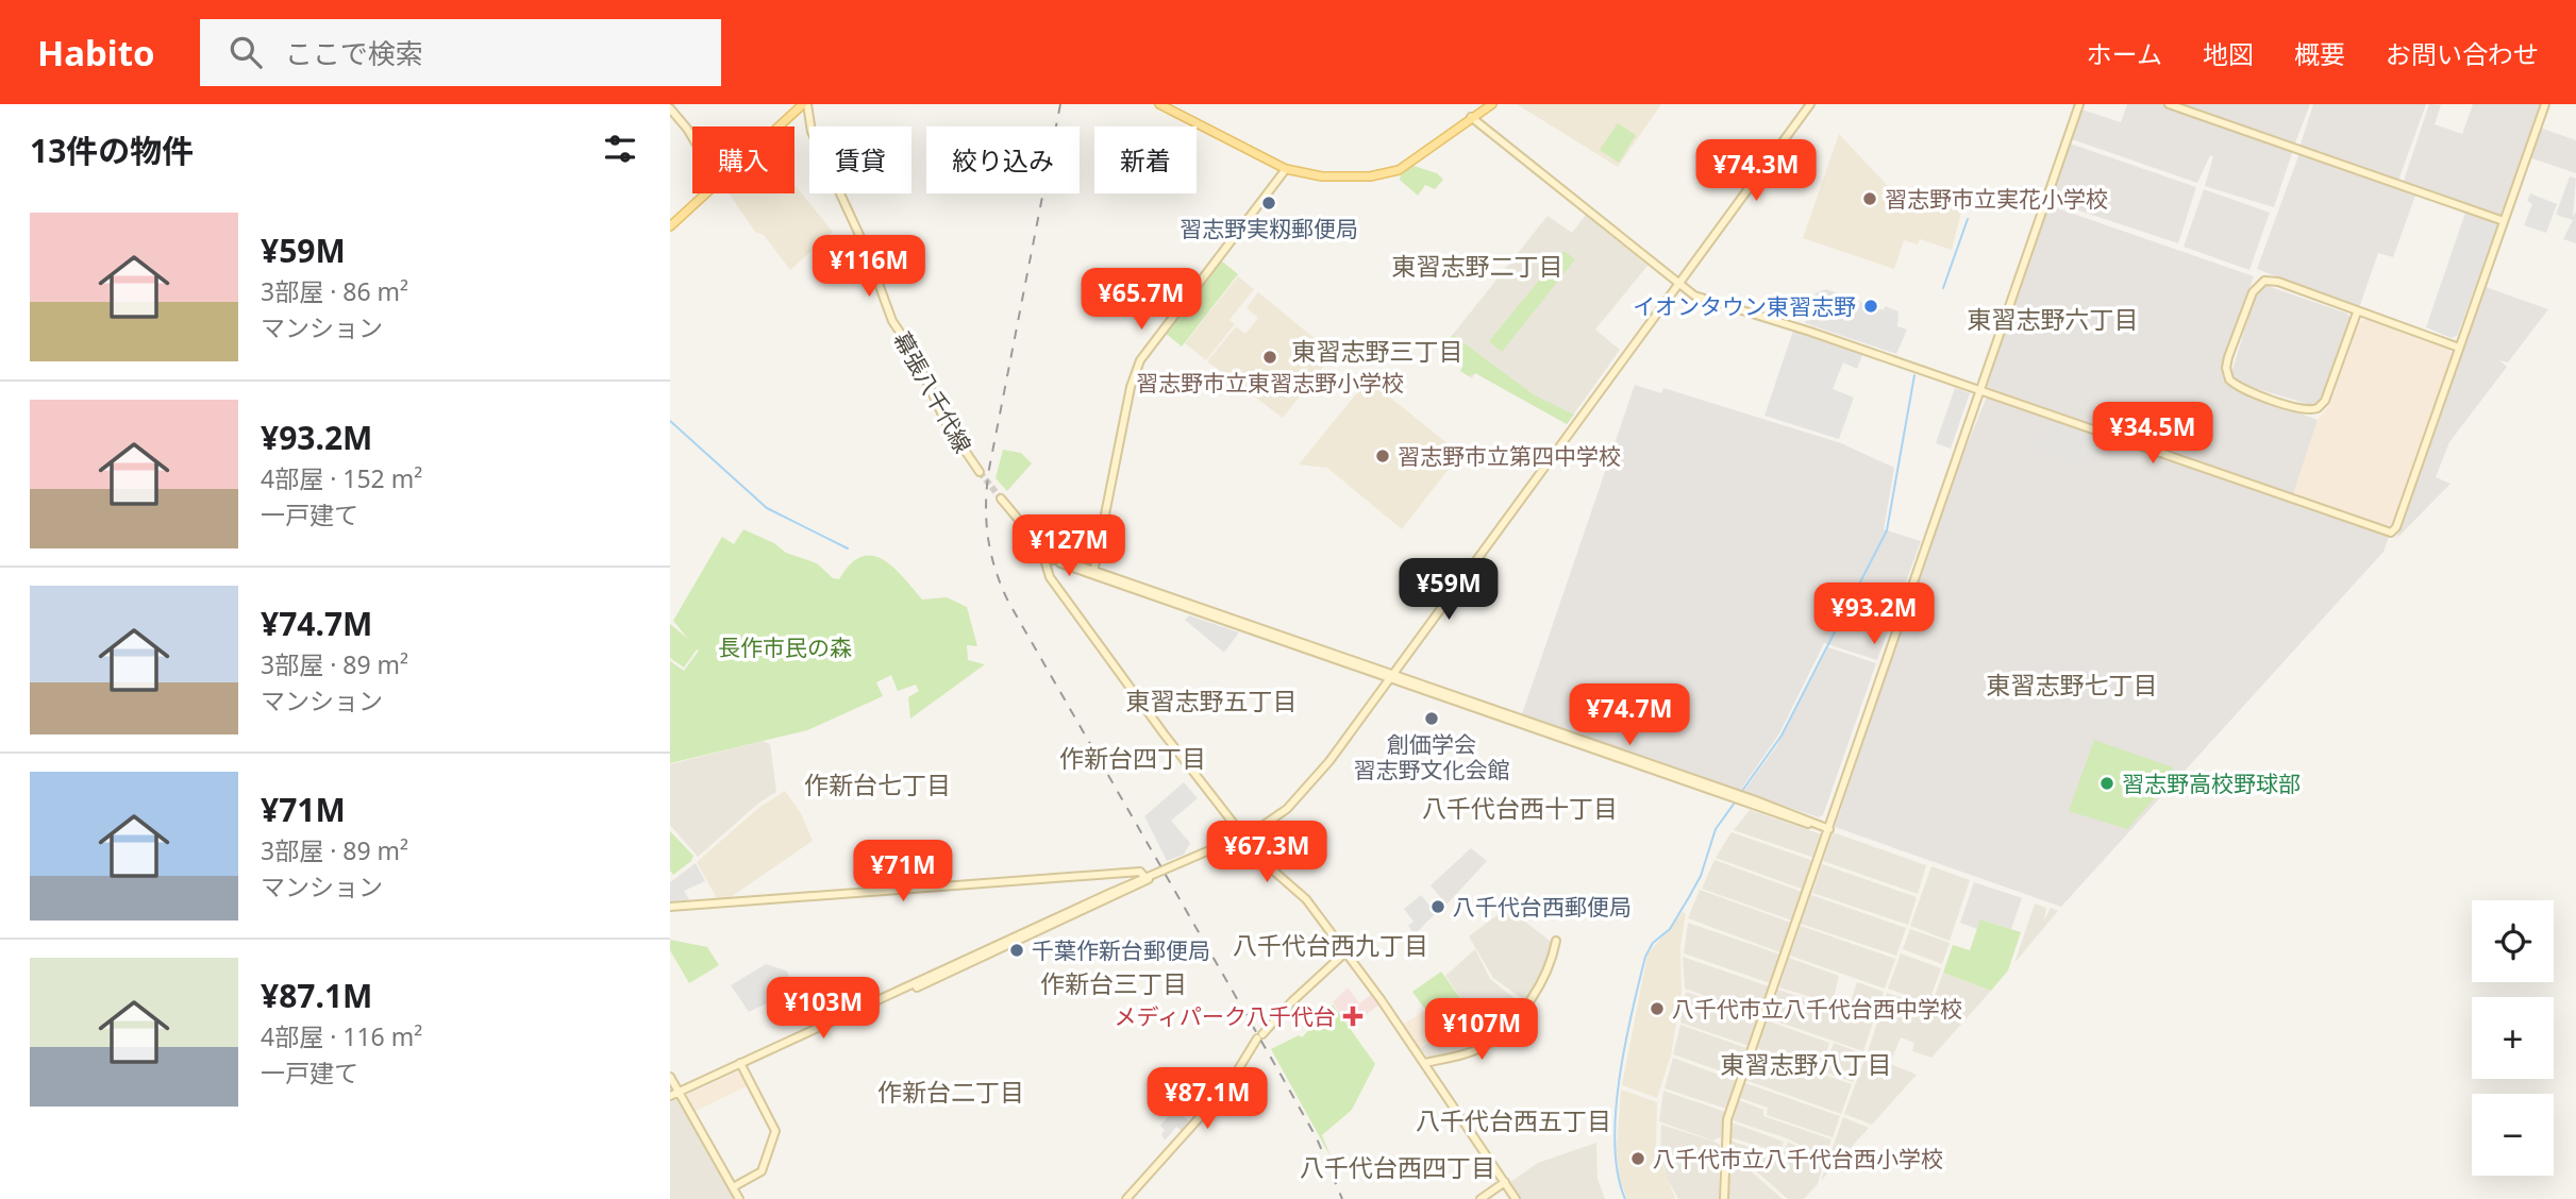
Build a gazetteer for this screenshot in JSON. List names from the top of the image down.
{
  "streets": {
    "street": ["幕張八千代線"]
  },
  "districts": [
    "東習志野二丁目",
    "東習志野六丁目",
    "東習志野三丁目",
    "東習志野七丁目",
    "東習志野五丁目",
    "作新台四丁目",
    "作新台七丁目",
    "八千代台西十丁目",
    "八千代台西九丁目",
    "作新台三丁目",
    "東習志野八丁目",
    "作新台二丁目",
    "八千代台西五丁目",
    "八千代台西四丁目"
  ],
  "parks": ["長作市民の森"],
  "places": {
    "other": [
      "習志野市立実花小学校",
      "習志野実籾郵便局",
      "イオンタウン東習志野",
      "習志野市立東習志野小学校",
      "習志野市立第四中学校",
      "創価学会 習志野文化会館",
      "習志野高校野球部",
      "八千代台西郵便局",
      "千葉作新台郵便局",
      "八千代市立八千代台西中学校",
      "八千代市立八千代台西小学校"
    ],
    "health": ["メディパーク八千代台"]
  },
  "page": {
    "header": "Habito",
    "search": "ここで検索",
    "nav": [
      "ホーム",
      "地図",
      "概要",
      "お問い合わせ"
    ],
    "heading": "13件の物件",
    "chip": [
      "購入",
      "賃貸",
      "絞り込み",
      "新着"
    ],
    "price": [
      "¥74.3M",
      "¥116M",
      "¥65.7M",
      "¥34.5M",
      "¥127M",
      "¥59M",
      "¥93.2M",
      "¥74.7M",
      "¥67.3M",
      "¥71M",
      "¥103M",
      "¥107M",
      "¥87.1M"
    ],
    "list": [
      {
        "name": "¥59M",
        "note": "3部屋 · 86 m² · マンション"
      },
      {
        "name": "¥93.2M",
        "note": "4部屋 · 152 m² · 一戸建て"
      },
      {
        "name": "¥74.7M",
        "note": "3部屋 · 89 m² · マンション"
      },
      {
        "name": "¥71M",
        "note": "3部屋 · 89 m² · マンション"
      },
      {
        "name": "¥87.1M",
        "note": "4部屋 · 116 m² · 一戸建て"
      }
    ],
    "map_buttons": ["+", "−"]
  }
}
